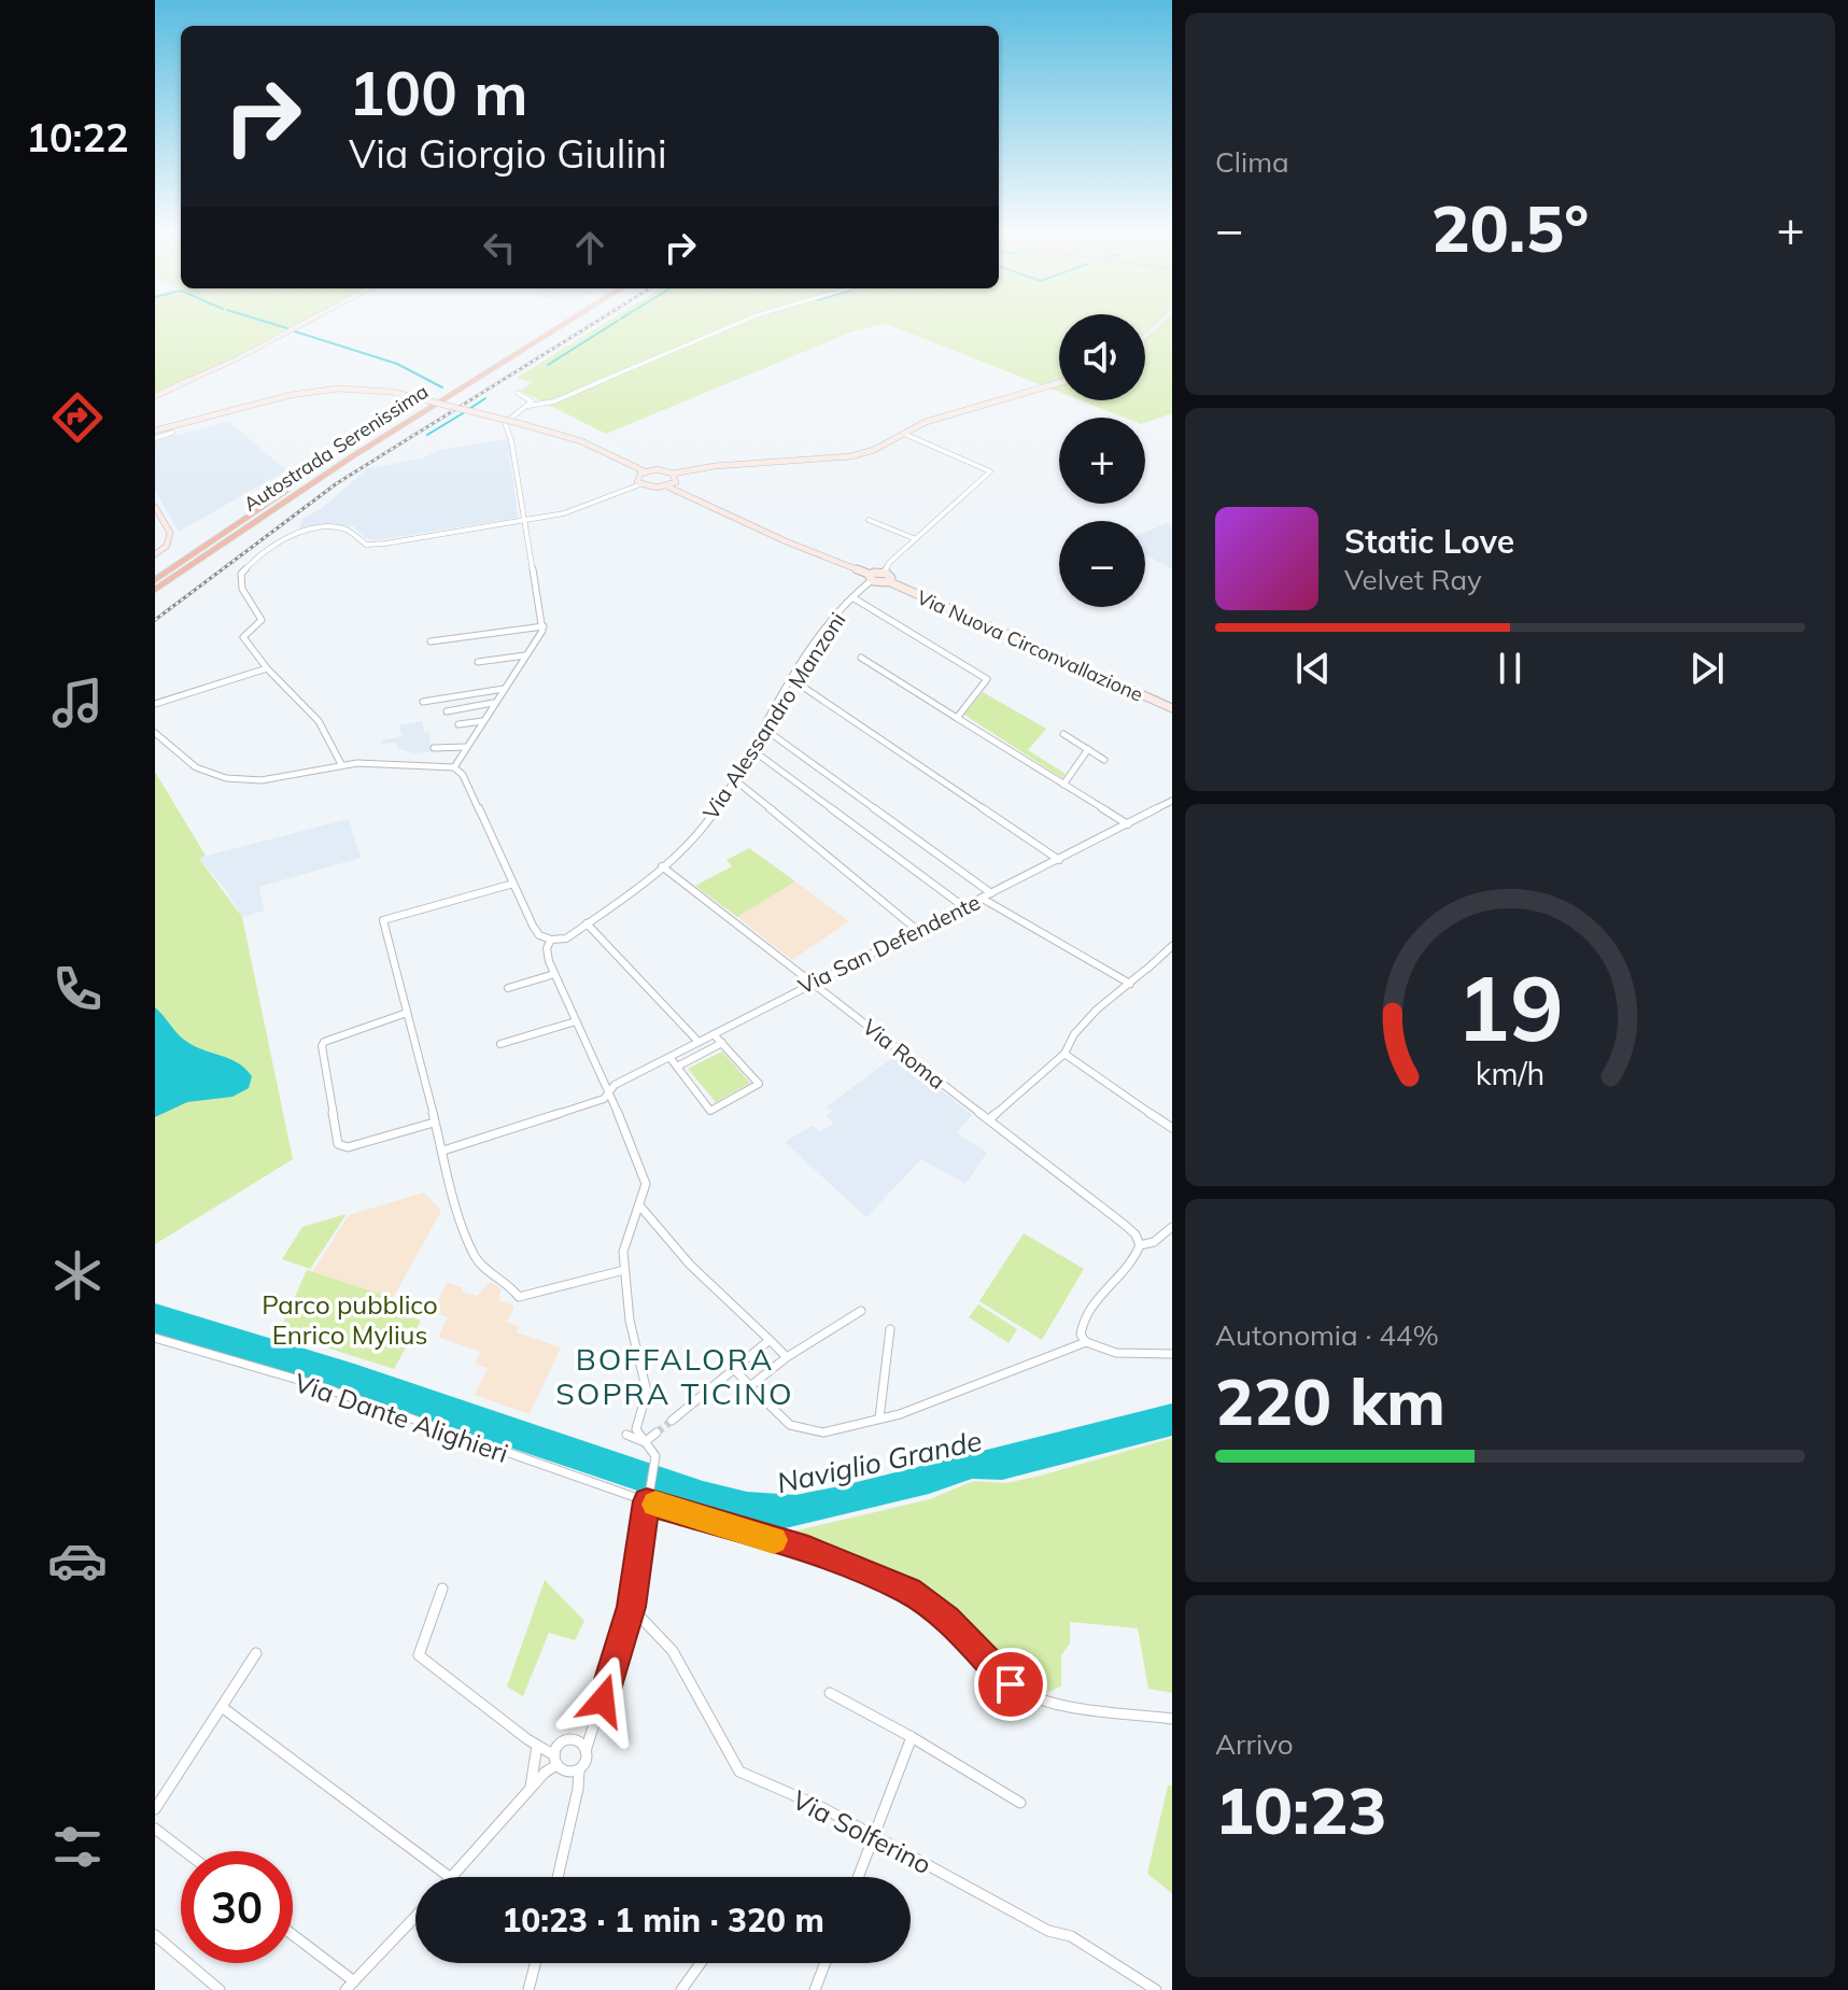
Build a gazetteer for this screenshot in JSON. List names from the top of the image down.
{
  "streets": {
    "highway": ["Autostrada Serenissima"],
    "street": [
      "Via Nuova Circonvallazione",
      "Via Alessandro Manzoni",
      "Via San Defendente",
      "Via Roma",
      "Via Dante Alighieri",
      "Via Solferino"
    ]
  },
  "crossings": [
    ["Via Alessandro Manzoni", "Via Roma"],
    ["Via San Defendente", "Via Roma"]
  ],
  "districts": ["BOFFALORA SOPRA TICINO"],
  "water": ["Naviglio Grande"],
  "parks": ["Parco pubblico Enrico Mylius"],
  "page": {
    "tabs": "10:22",
    "tile": [
      "Clima",
      ["Autonomia · 44%", "220 km"],
      ["Arrivo", "10:23"]
    ],
    "turn": ["100 m", "Via Giorgio Giulini"],
    "heat": ["−", "20.5°", "+"],
    "map_buttons": ["+", "−"],
    "song": ["Static Love", "Velvet Ray"],
    "limit": "30",
    "trip": "10:23 · 1 min · 320 m",
    "gauge": ["19", "km/h"]
  }
}
